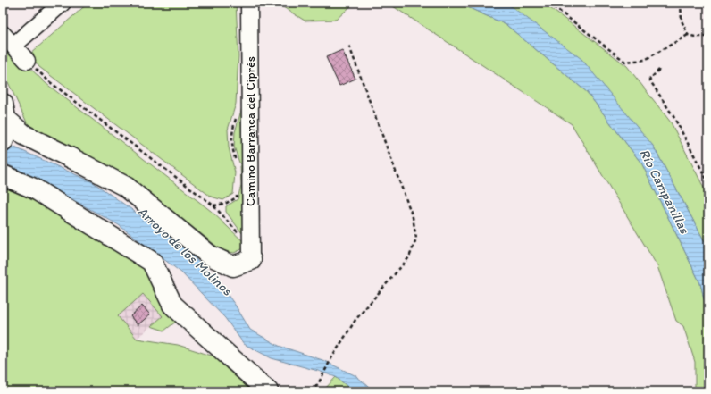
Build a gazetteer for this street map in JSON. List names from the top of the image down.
{
  "streets": {
    "street": ["Camino Barranca del Ciprés"]
  },
  "water": ["Río Campanillas", "Arroyo de los Molinos"]
}
